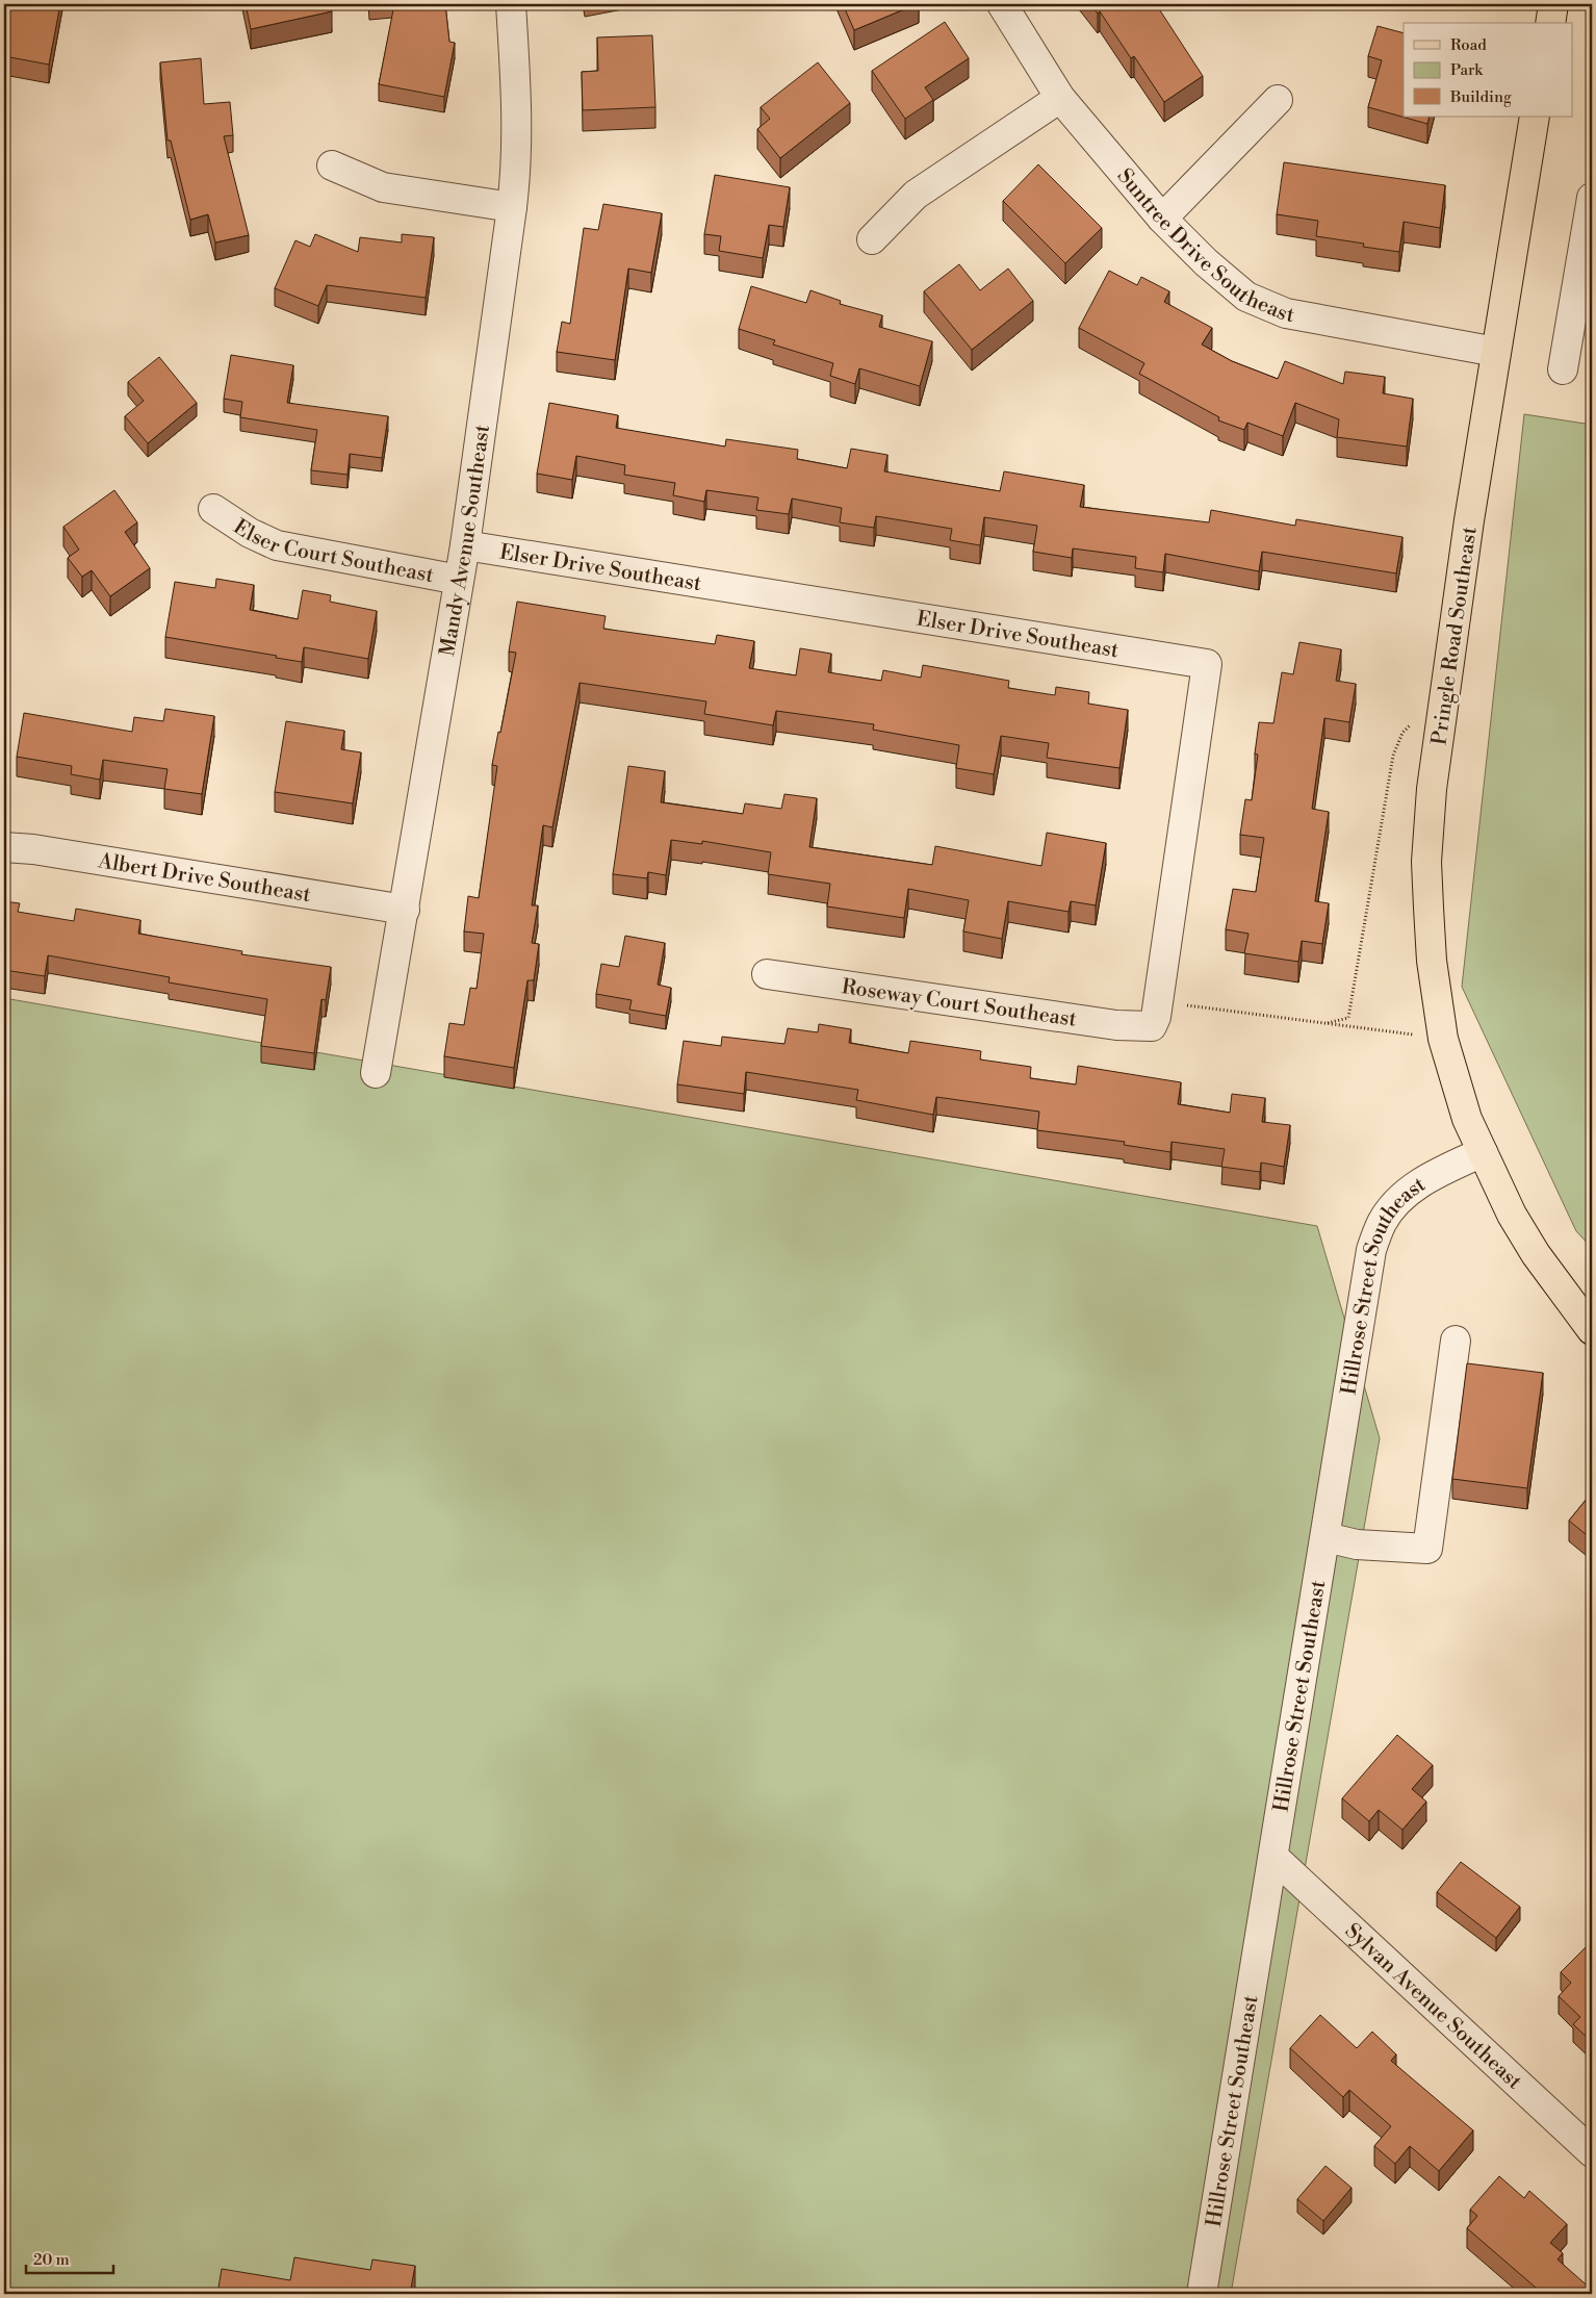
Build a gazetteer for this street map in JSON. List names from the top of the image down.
{
  "streets": {
    "main road": ["Pringle Road Southeast"],
    "street": [
      "Suntree Drive Southeast",
      "Mandy Avenue Southeast",
      "Elser Court Southeast",
      "Elser Drive Southeast",
      "Albert Drive Southeast",
      "Roseway Court Southeast",
      "Hillrose Street Southeast",
      "Sylvan Avenue Southeast"
    ]
  },
  "crossings": [
    ["Suntree Drive Southeast", "Pringle Road Southeast"],
    ["Mandy Avenue Southeast", "Elser Court Southeast"],
    ["Mandy Avenue Southeast", "Elser Drive Southeast"],
    ["Mandy Avenue Southeast", "Albert Drive Southeast"],
    ["Elser Drive Southeast", "Roseway Court Southeast"],
    ["Pringle Road Southeast", "Hillrose Street Southeast"],
    ["Hillrose Street Southeast", "Sylvan Avenue Southeast"]
  ],
  "legend": ["Road", "Park", "Building"],
  "scale_bar": "20 m"
}
